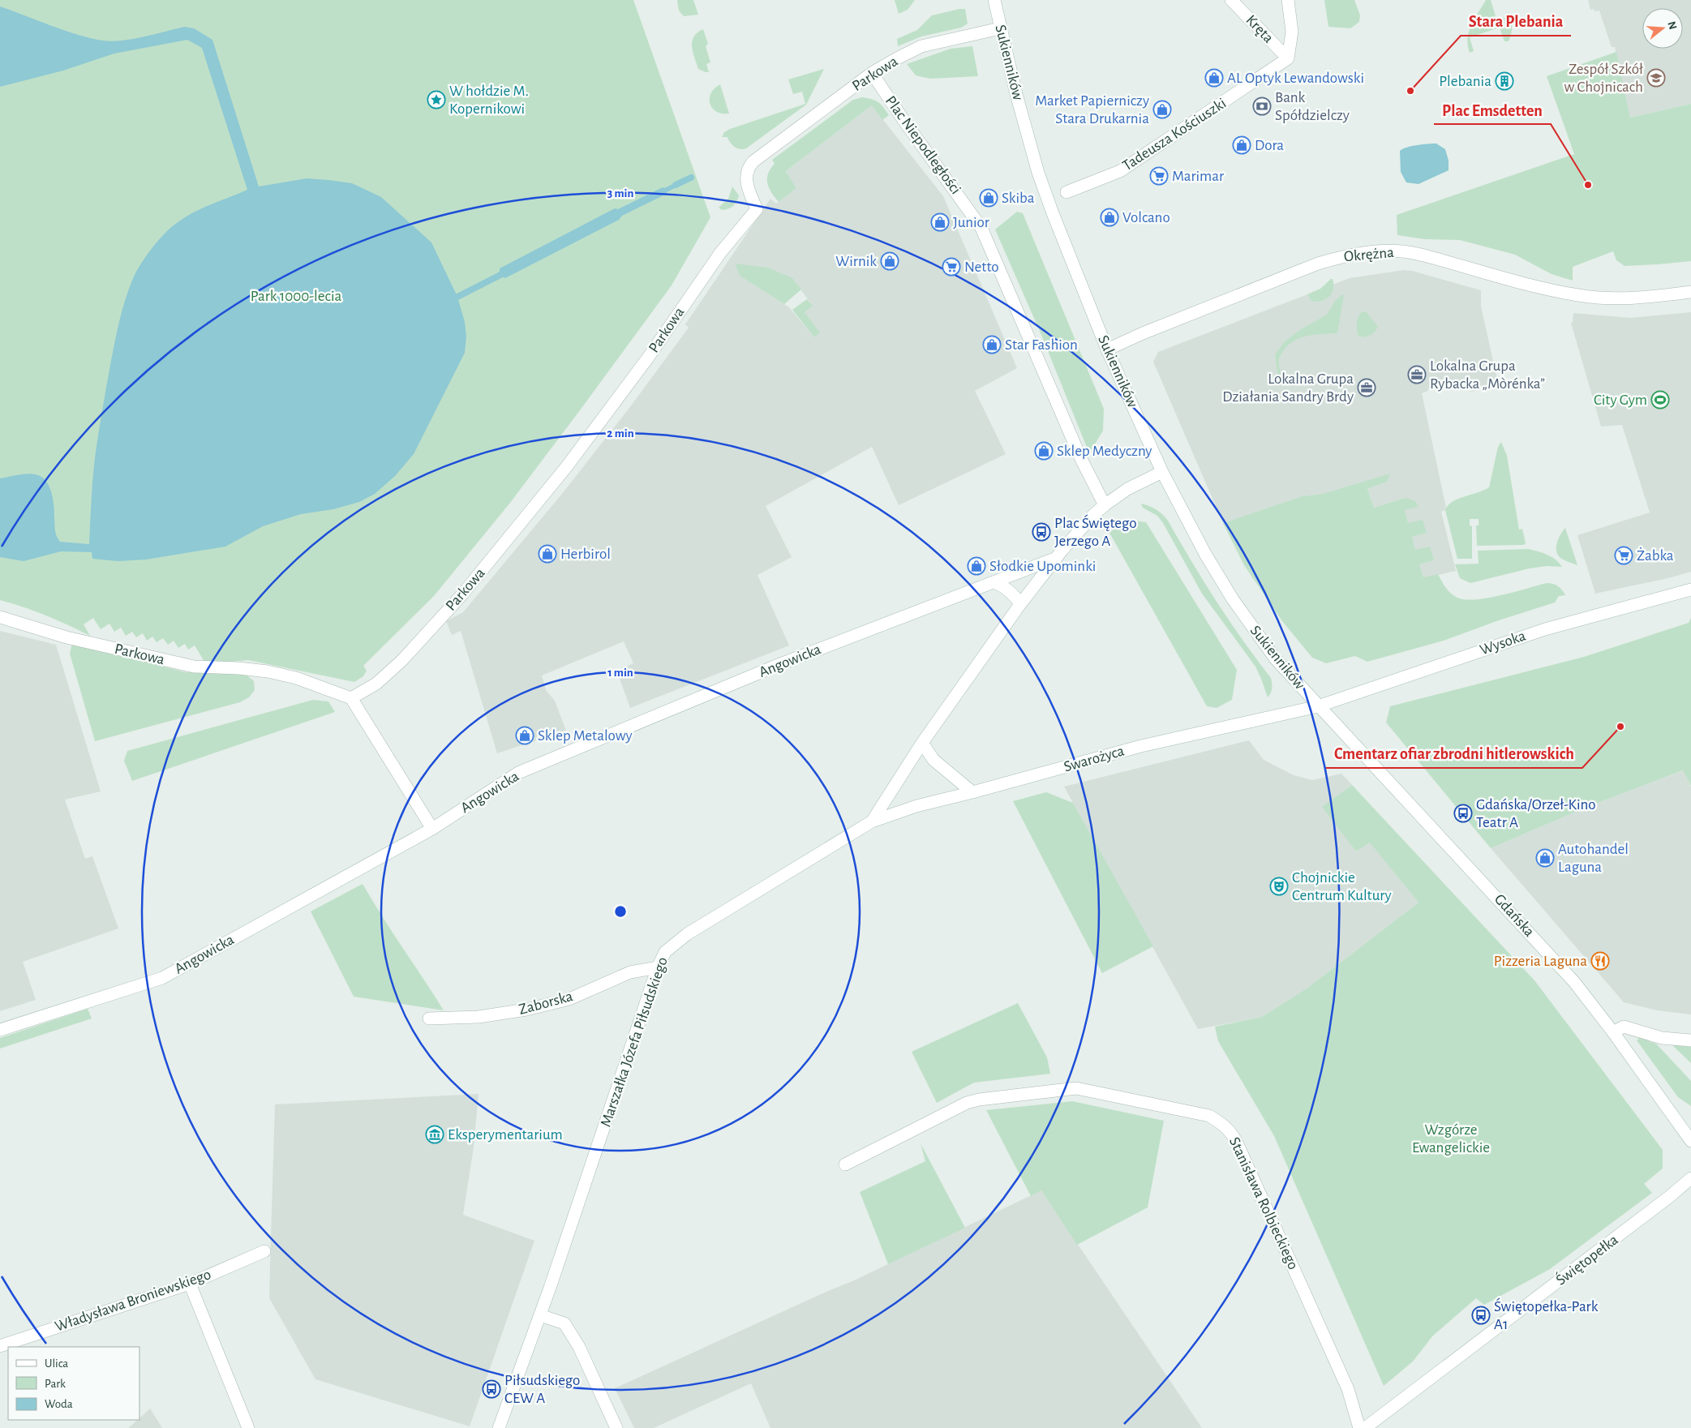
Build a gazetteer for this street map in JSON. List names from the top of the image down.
{
  "streets": {
    "street": [
      "Kręta",
      "Sukienników",
      "Parkowa",
      "Tadeusza Kościuszki",
      "Plac Niepodległości",
      "Okrężna",
      "Wysoka",
      "Angowicka",
      "Swarożyca",
      "Gdańska",
      "Zaborska",
      "Marszałka Józefa Piłsudskiego",
      "Stanisława Rolbieckiego",
      "Świętopełka",
      "Władysława Broniewskiego"
    ]
  },
  "crossings": [
    ["Kręta", "Tadeusza Kościuszki"],
    ["Sukienników", "Parkowa"],
    ["Sukienników", "Okrężna"],
    ["Sukienników", "Wysoka"],
    ["Sukienników", "Swarożyca"],
    ["Sukienników", "Gdańska"],
    ["Sukienników", "Marszałka Józefa Piłsudskiego"],
    ["Parkowa", "Plac Niepodległości"],
    ["Plac Niepodległości", "Marszałka Józefa Piłsudskiego"],
    ["Wysoka", "Swarożyca"],
    ["Wysoka", "Gdańska"],
    ["Angowicka", "Marszałka Józefa Piłsudskiego"],
    ["Swarożyca", "Gdańska"],
    ["Swarożyca", "Marszałka Józefa Piłsudskiego"],
    ["Zaborska", "Marszałka Józefa Piłsudskiego"]
  ],
  "parks": ["Park 1000-lecia", "Wzgórze Ewangelickie"],
  "places": {
    "shop": [
      "AL Optyk Lewandowski",
      "Market Papierniczy Stara Drukarnia",
      "Dora",
      "Skiba",
      "Volcano",
      "Junior",
      "Wirnik",
      "Star Fashion",
      "Sklep Medyczny",
      "Herbirol",
      "Słodkie Upominki",
      "Sklep Metalowy",
      "Autohandel Laguna"
    ],
    "school or university": ["Zespół Szkół w Chojnicach"],
    "building": ["Plebania"],
    "other": ["Stara Plebania", "Plac Emsdetten", "Cmentarz ofiar zbrodni hitlerowskich"],
    "place": ["W hołdzie M. Kopernikowi"],
    "bank": ["Bank Spółdzielczy"],
    "supermarket": ["Marimar", "Netto", "Żabka"],
    "office": ["Lokalna Grupa Rybacka „Mòrénka”", "Lokalna Grupa Działania Sandry Brdy"],
    "sports": ["City Gym"],
    "bus stop": [
      "Plac Świętego Jerzego A",
      "Gdańska/Orzeł-Kino Teatr A",
      "Świętopełka-Park A1",
      "Piłsudskiego CEW A"
    ],
    "theatre": ["Chojnickie Centrum Kultury"],
    "restaurant": ["Pizzeria Laguna"],
    "museum": ["Eksperymentarium"]
  },
  "legend": ["Ulica", "Park", "Woda"],
  "north": "right",
  "rings": ["3 min", "2 min", "1 min"]
}
